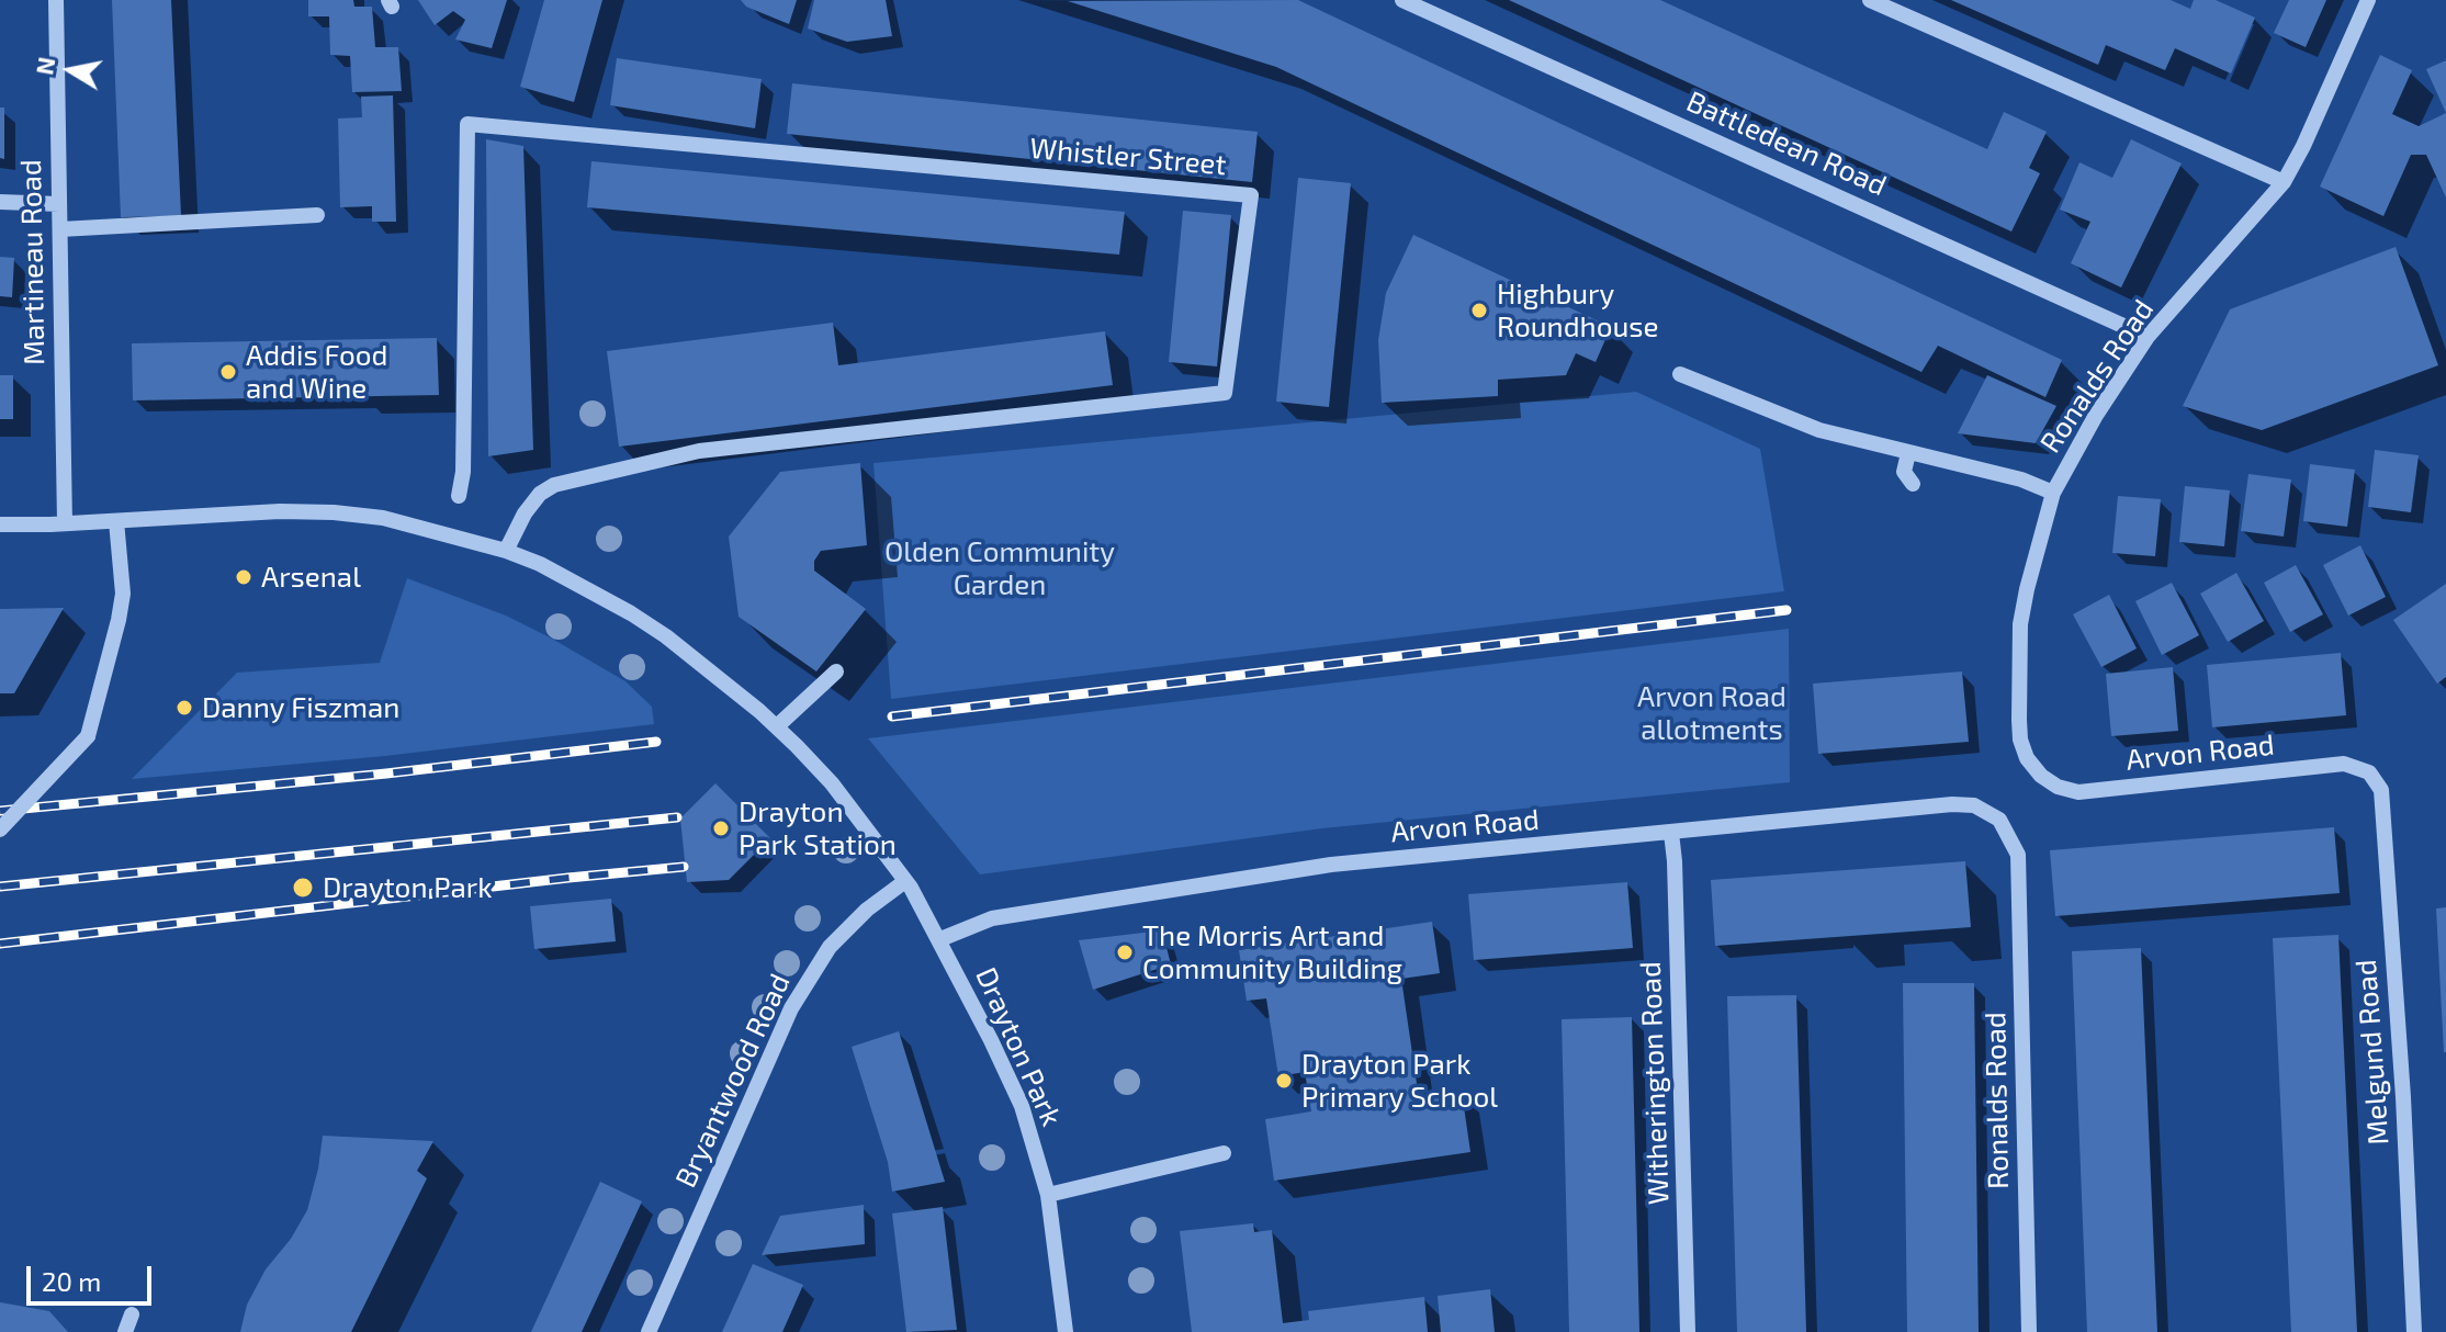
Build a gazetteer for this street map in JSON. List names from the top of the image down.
{
  "streets": {
    "street": [
      "Battledean Road",
      "Whistler Street",
      "Martineau Road",
      "Ronalds Road",
      "Arvon Road",
      "Drayton Park",
      "Melgund Road",
      "Bryantwood Road",
      "Witherington Road"
    ]
  },
  "crossings": [
    ["Battledean Road", "Ronalds Road"],
    ["Whistler Street", "Drayton Park"],
    ["Martineau Road", "Drayton Park"],
    ["Ronalds Road", "Arvon Road"],
    ["Arvon Road", "Drayton Park"],
    ["Arvon Road", "Melgund Road"],
    ["Arvon Road", "Witherington Road"],
    ["Drayton Park", "Bryantwood Road"]
  ],
  "parks": ["Olden Community Garden", "Arvon Road allotments"],
  "places": [
    "Highbury Roundhouse",
    "Addis Food and Wine",
    "Arsenal",
    "Danny Fiszman",
    "Drayton Park Station",
    "Drayton Park",
    "The Morris Art and Community Building",
    "Drayton Park Primary School"
  ],
  "scale_bar": "20 m",
  "north": "left"
}
